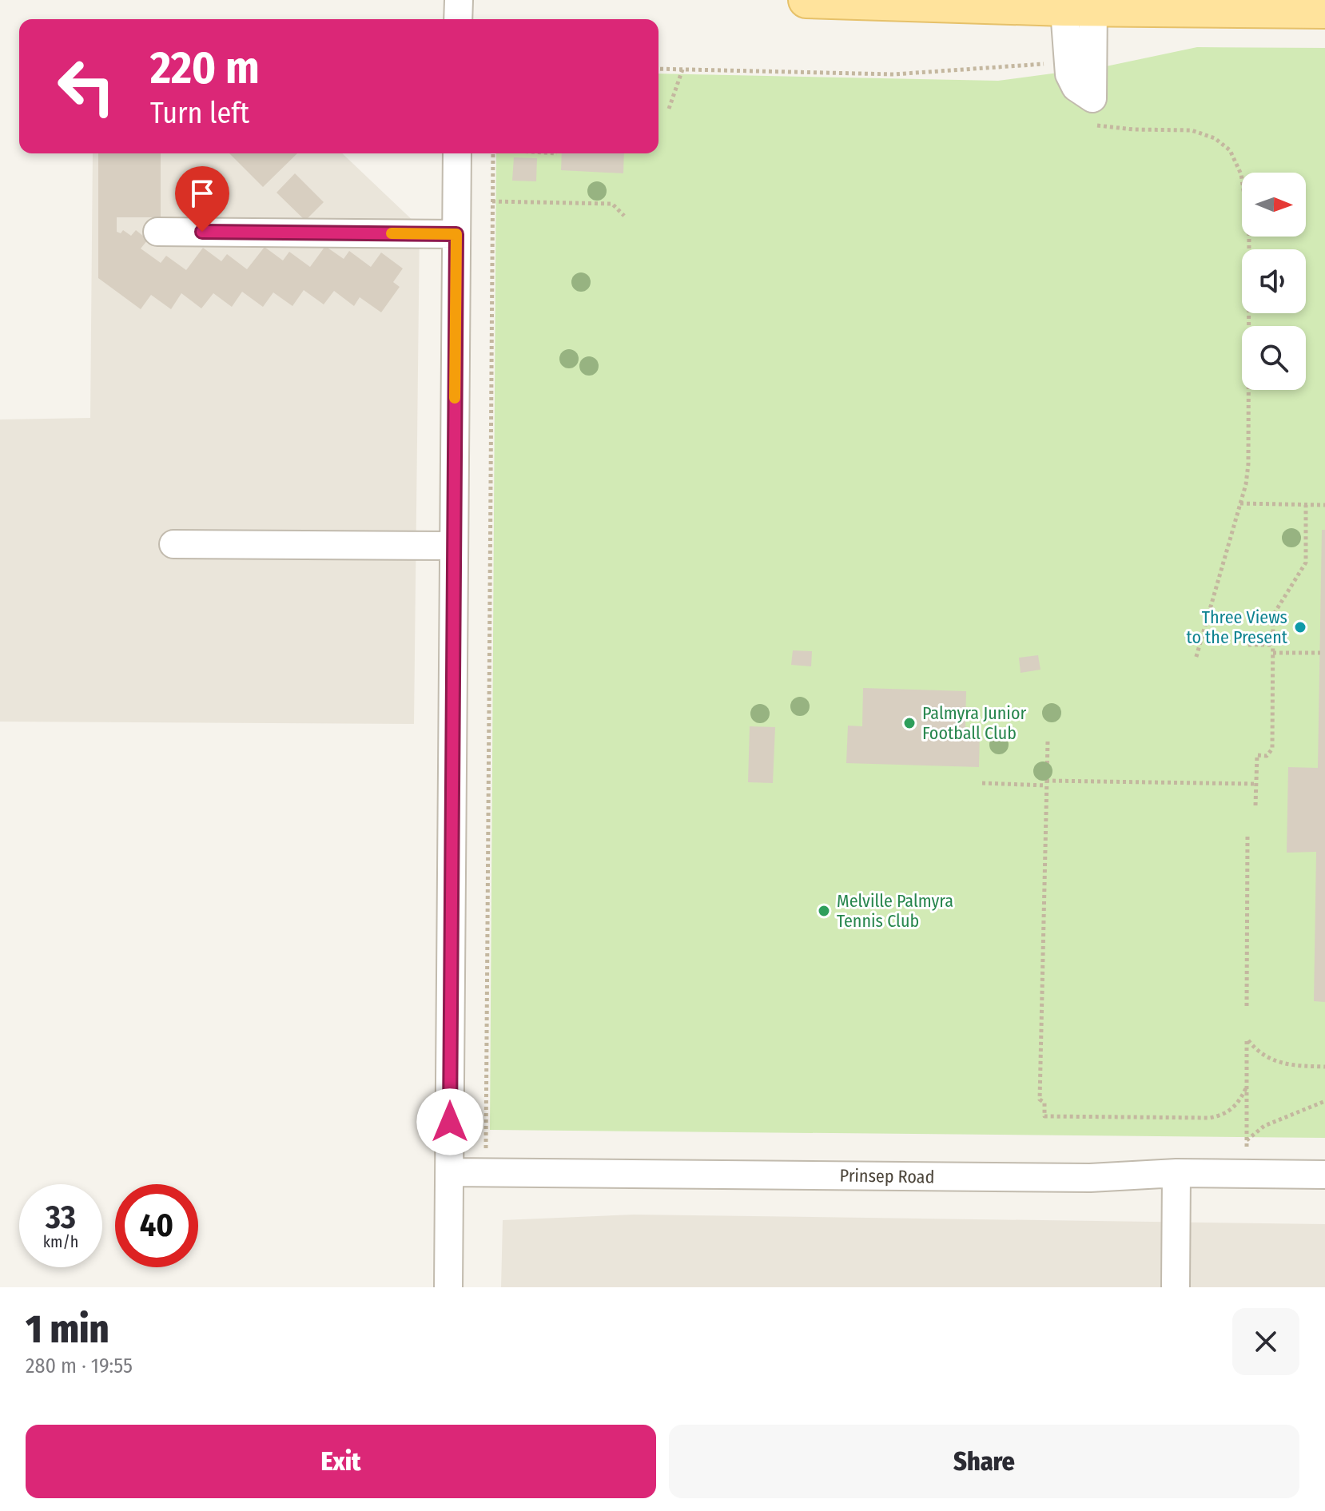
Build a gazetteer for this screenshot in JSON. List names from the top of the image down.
{
  "streets": {
    "street": ["Prinsep Road"]
  },
  "places": ["Three Views to the Present", "Palmyra Junior Football Club", "Melville Palmyra Tennis Club"],
  "north": "right",
  "page": {
    "turn": ["220 m", "Turn left"],
    "speed": "33 km/h",
    "limit": "40",
    "heading": ["1 min", "280 m · 19:55"],
    "buttons": ["Exit", "Share"]
  }
}
